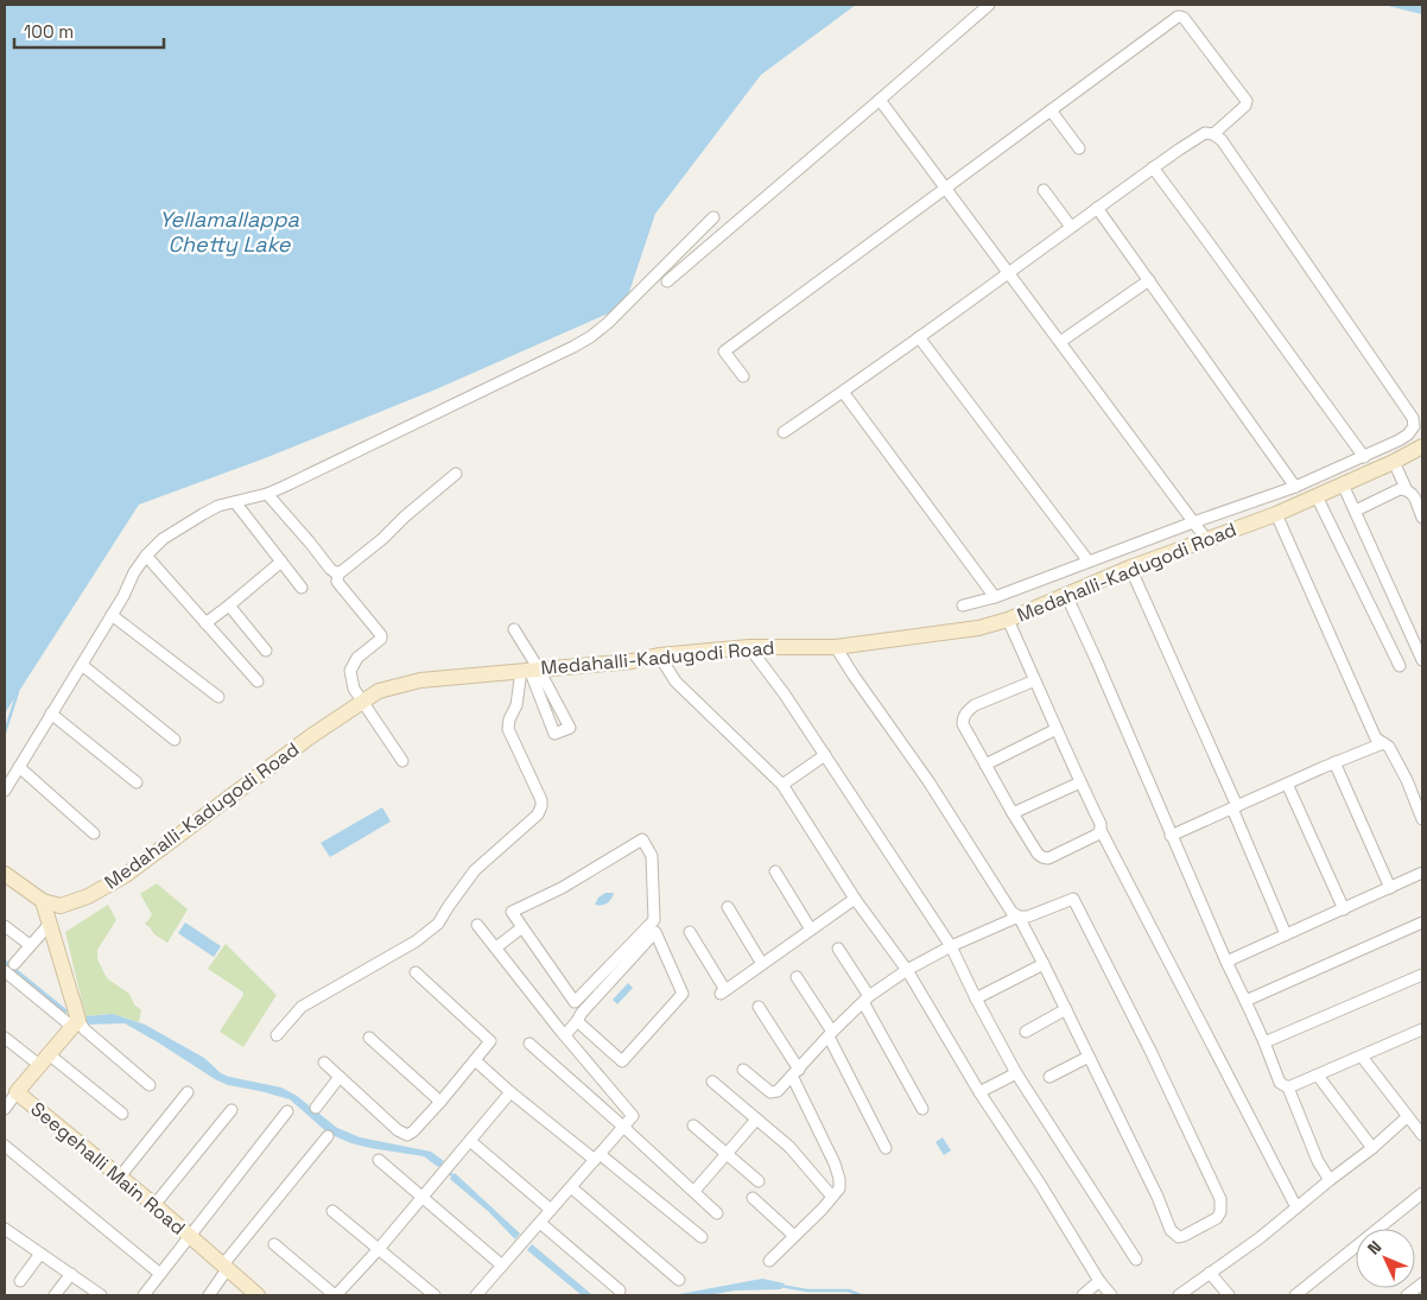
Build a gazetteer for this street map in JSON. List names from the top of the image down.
{
  "streets": {
    "street": ["Medahalli-Kadugodi Road", "Seegehalli Main Road"]
  },
  "water": ["Yellamallappa Chetty Lake"],
  "scale_bar": "100 m",
  "north": "top left"
}
